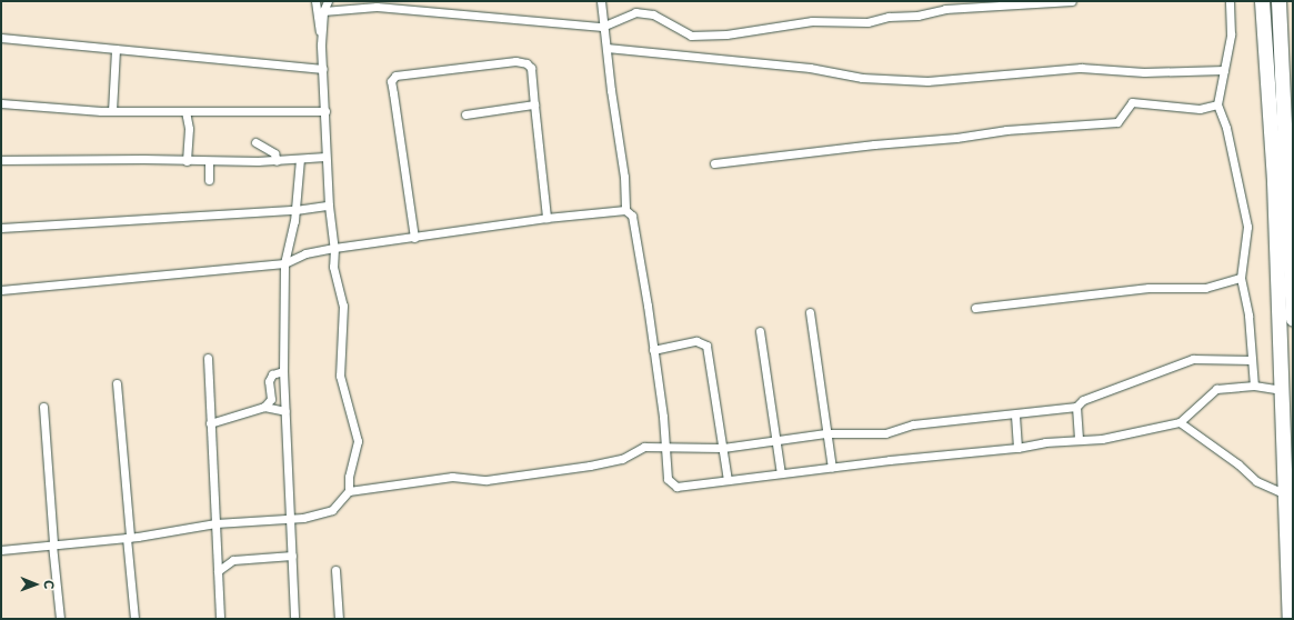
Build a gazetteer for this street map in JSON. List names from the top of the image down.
{
  "north": "right"
}
